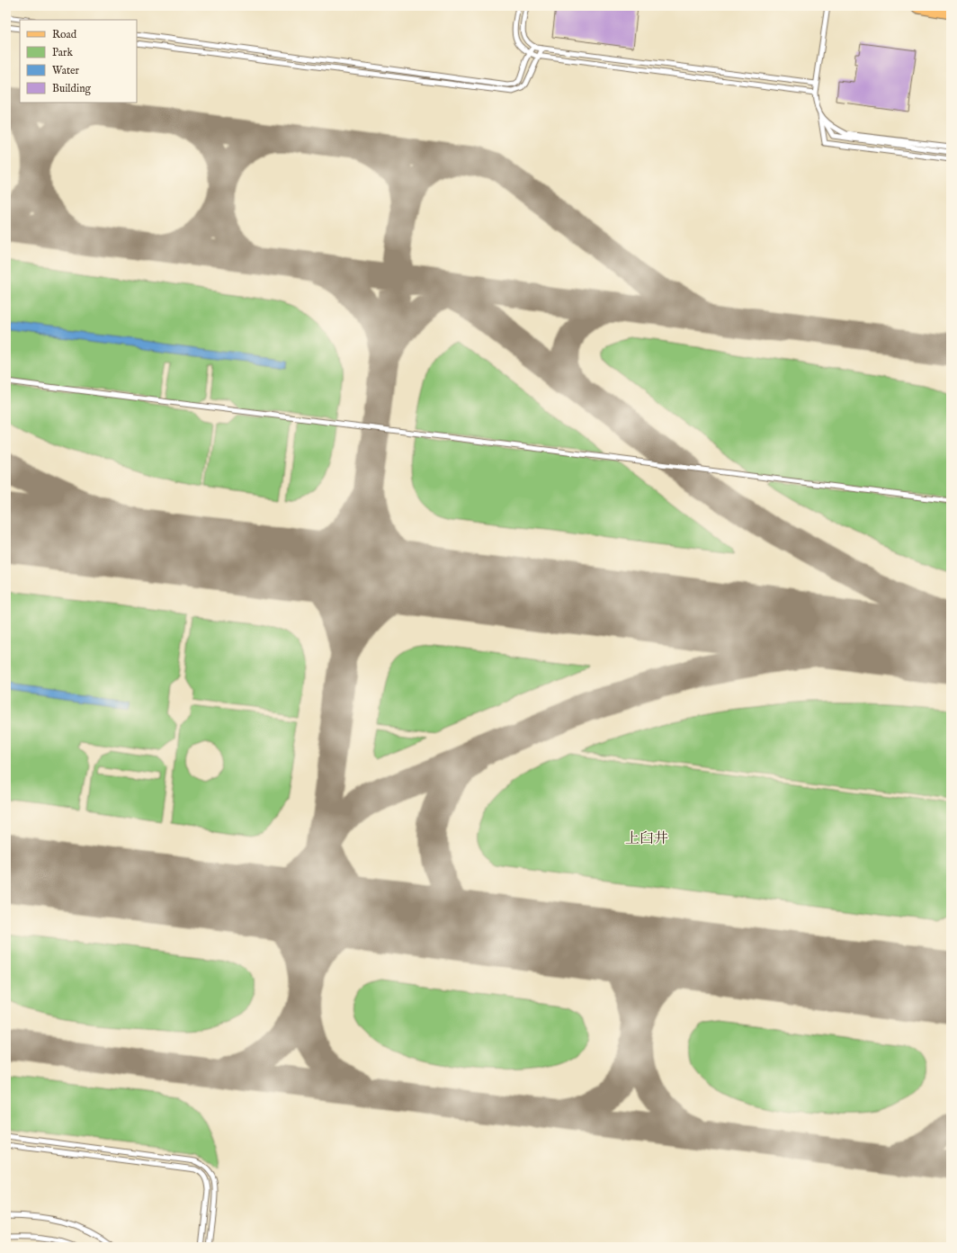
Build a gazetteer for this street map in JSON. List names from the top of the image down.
{
  "districts": ["上臼井"],
  "legend": [
    "Road",
    "Park",
    "Water",
    "Building"
  ]
}
